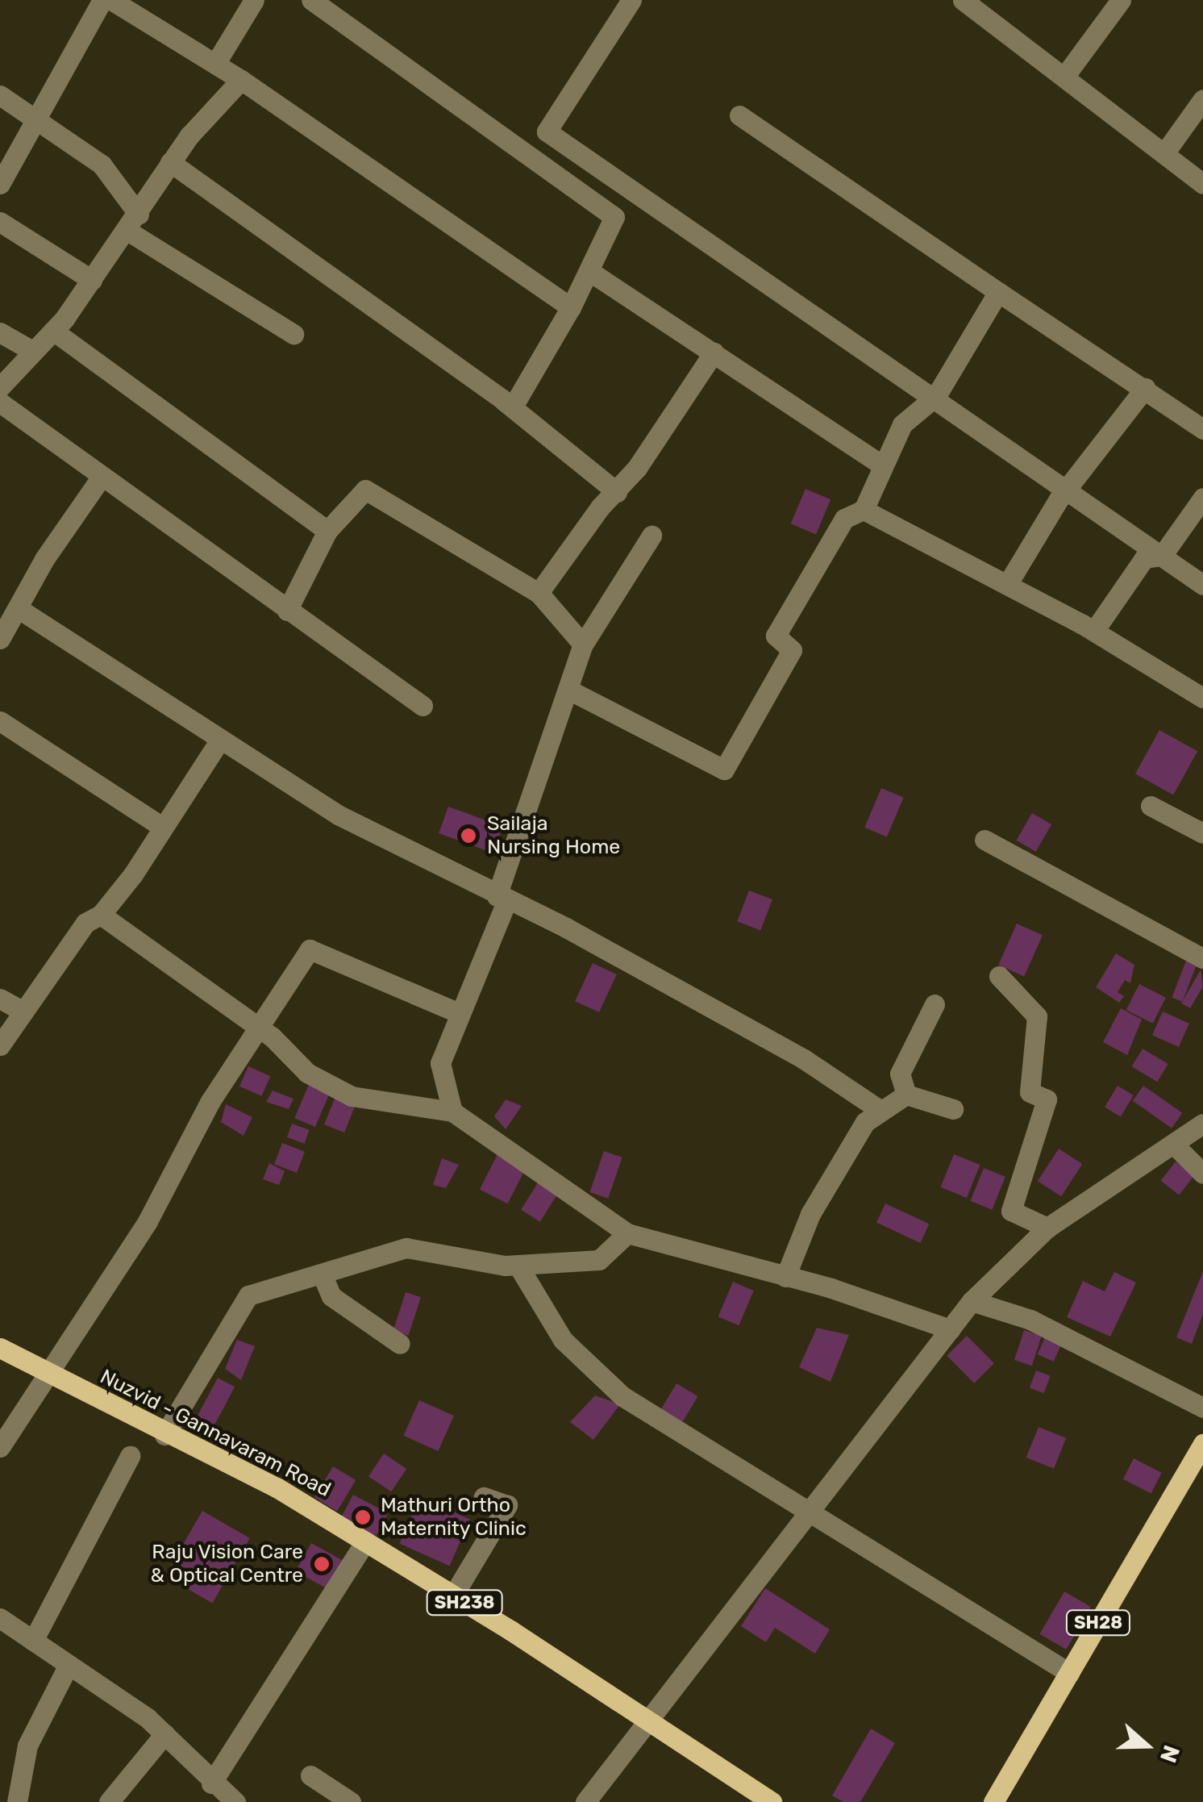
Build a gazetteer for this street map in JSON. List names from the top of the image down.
{
  "streets": {
    "main road": ["Nuzvid - Gannavaram Road", "SH238", "SH28"]
  },
  "places": ["Sailaja Nursing Home", "Mathuri Ortho Maternity Clinic", "Raju Vision Care & Optical Centre"],
  "north": "right"
}
